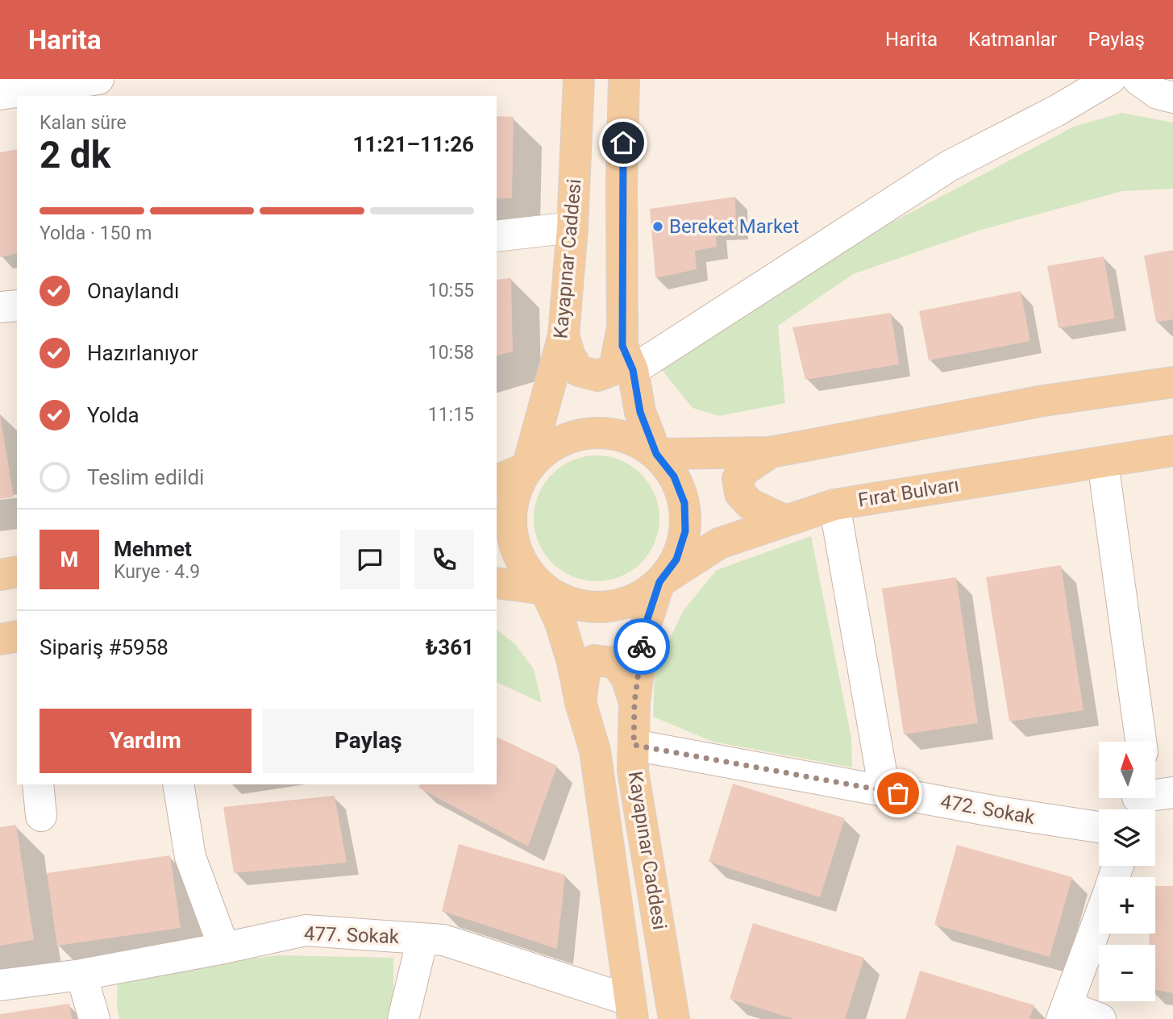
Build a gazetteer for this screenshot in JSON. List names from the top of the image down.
{
  "streets": {
    "main road": ["Kayapınar Caddesi", "Fırat Bulvarı"],
    "street": ["472. Sokak", "477. Sokak"]
  },
  "crossings": [
    ["Kayapınar Caddesi", "Fırat Bulvarı"],
    ["Kayapınar Caddesi", "472. Sokak"],
    ["Kayapınar Caddesi", "477. Sokak"]
  ],
  "places": ["Bereket Market"],
  "north": "top",
  "page": {
    "header": "Harita",
    "nav": ["Harita", "Katmanlar", "Paylaş"],
    "heading": ["2 dk", "Kalan süre", "11:21–11:26"],
    "panel": [
      "Mehmet",
      "Kurye · 4.9",
      "Sipariş #5958",
      "₺361"
    ],
    "bar": "Yolda · 150 m",
    "list": [
      ["Onaylandı", "10:55"],
      ["Hazırlanıyor", "10:58"],
      ["Yolda", "11:15"],
      "Teslim edildi"
    ],
    "round": "M",
    "buttons": ["Yardım", "Paylaş"],
    "map_buttons": ["+", "−"]
  }
}
